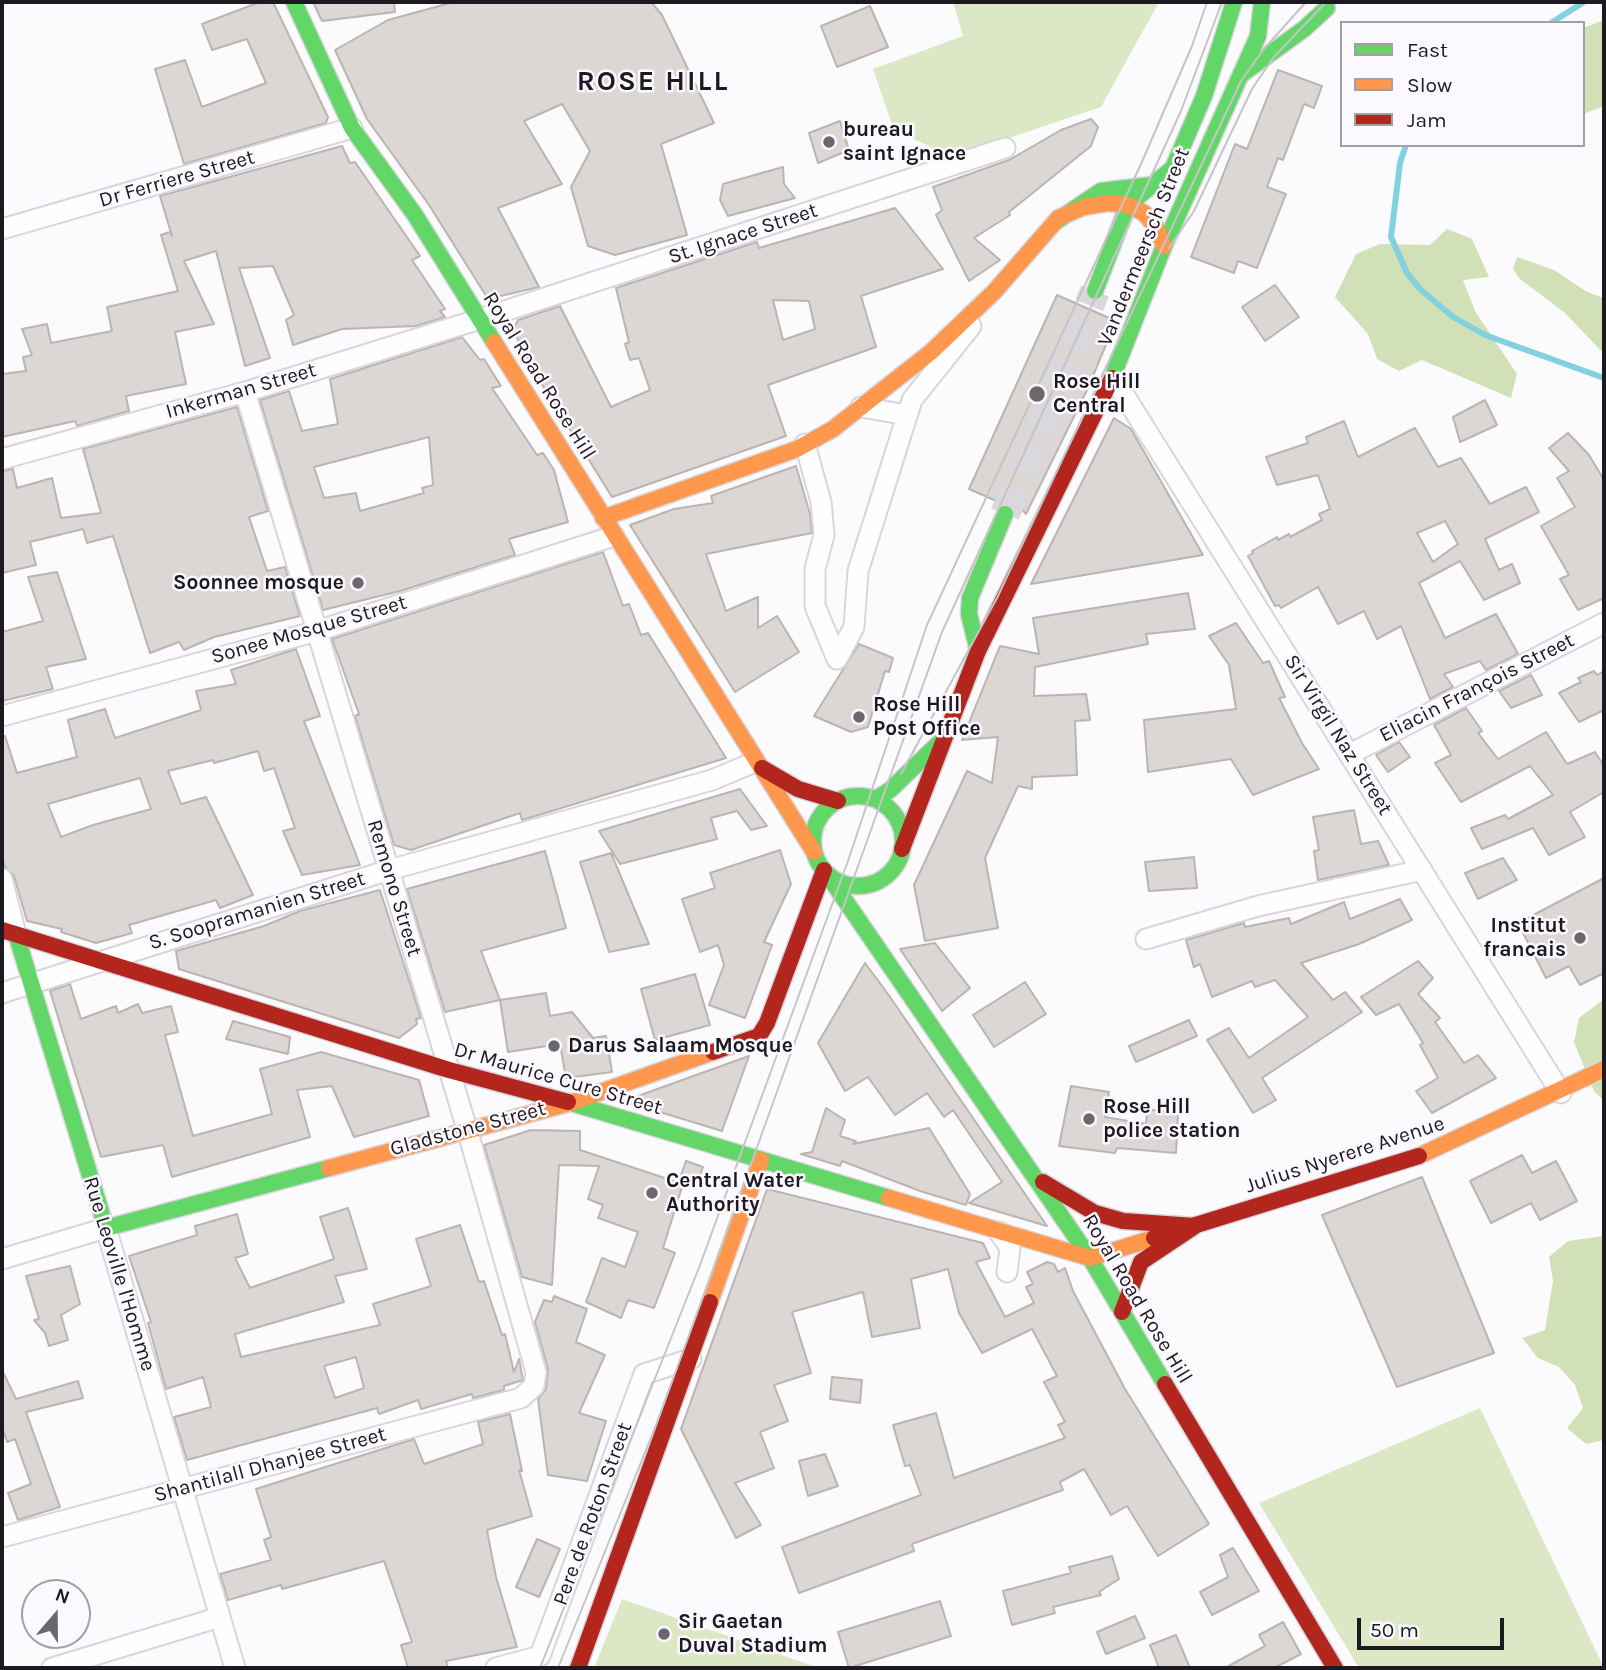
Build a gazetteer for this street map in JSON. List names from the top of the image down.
{
  "streets": {
    "main road": [
      "Vandermeersch Street",
      "Royal Road Rose Hill",
      "Dr Maurice Cure Street",
      "Gladstone Street",
      "Julius Nyerere Avenue",
      "Rue Leoville l'Homme"
    ],
    "street": [
      "Dr Ferriere Street",
      "St. Ignace Street",
      "Inkerman Street",
      "Sonee Mosque Street",
      "Eliacin François Street",
      "Sir Virgil Naz Street",
      "Remono Street",
      "S. Soopramanien Street",
      "Shantilall Dhanjee Street",
      "Pere de Roton Street"
    ]
  },
  "crossings": [
    ["Dr Ferriere Street", "Royal Road Rose Hill"],
    ["St. Ignace Street", "Royal Road Rose Hill"],
    ["St. Ignace Street", "Inkerman Street"],
    ["Vandermeersch Street", "Royal Road Rose Hill"],
    ["Vandermeersch Street", "Sir Virgil Naz Street"],
    ["Vandermeersch Street", "Gladstone Street"],
    ["Royal Road Rose Hill", "Inkerman Street"],
    ["Royal Road Rose Hill", "Sonee Mosque Street"],
    ["Royal Road Rose Hill", "S. Soopramanien Street"],
    ["Royal Road Rose Hill", "Dr Maurice Cure Street"],
    ["Royal Road Rose Hill", "Gladstone Street"],
    ["Royal Road Rose Hill", "Julius Nyerere Avenue"],
    ["Inkerman Street", "Remono Street"],
    ["Sonee Mosque Street", "Remono Street"],
    ["Eliacin François Street", "Sir Virgil Naz Street"],
    ["Sir Virgil Naz Street", "Julius Nyerere Avenue"],
    ["Remono Street", "S. Soopramanien Street"],
    ["Remono Street", "Dr Maurice Cure Street"],
    ["Remono Street", "Gladstone Street"],
    ["Remono Street", "Shantilall Dhanjee Street"],
    ["S. Soopramanien Street", "Dr Maurice Cure Street"],
    ["S. Soopramanien Street", "Rue Leoville l'Homme"],
    ["Dr Maurice Cure Street", "Gladstone Street"],
    ["Dr Maurice Cure Street", "Julius Nyerere Avenue"],
    ["Dr Maurice Cure Street", "Rue Leoville l'Homme"],
    ["Gladstone Street", "Rue Leoville l'Homme"],
    ["Rue Leoville l'Homme", "Shantilall Dhanjee Street"]
  ],
  "districts": ["ROSE HILL"],
  "places": [
    "bureau saint Ignace",
    "Rose Hill Central",
    "Soonnee mosque",
    "Rose Hill Post Office",
    "Institut francais",
    "Darus Salaam Mosque",
    "Rose Hill police station",
    "Central Water Authority",
    "Sir Gaetan Duval Stadium"
  ],
  "legend": ["Fast", "Slow", "Jam"],
  "scale_bar": "50 m",
  "north": "top"
}
